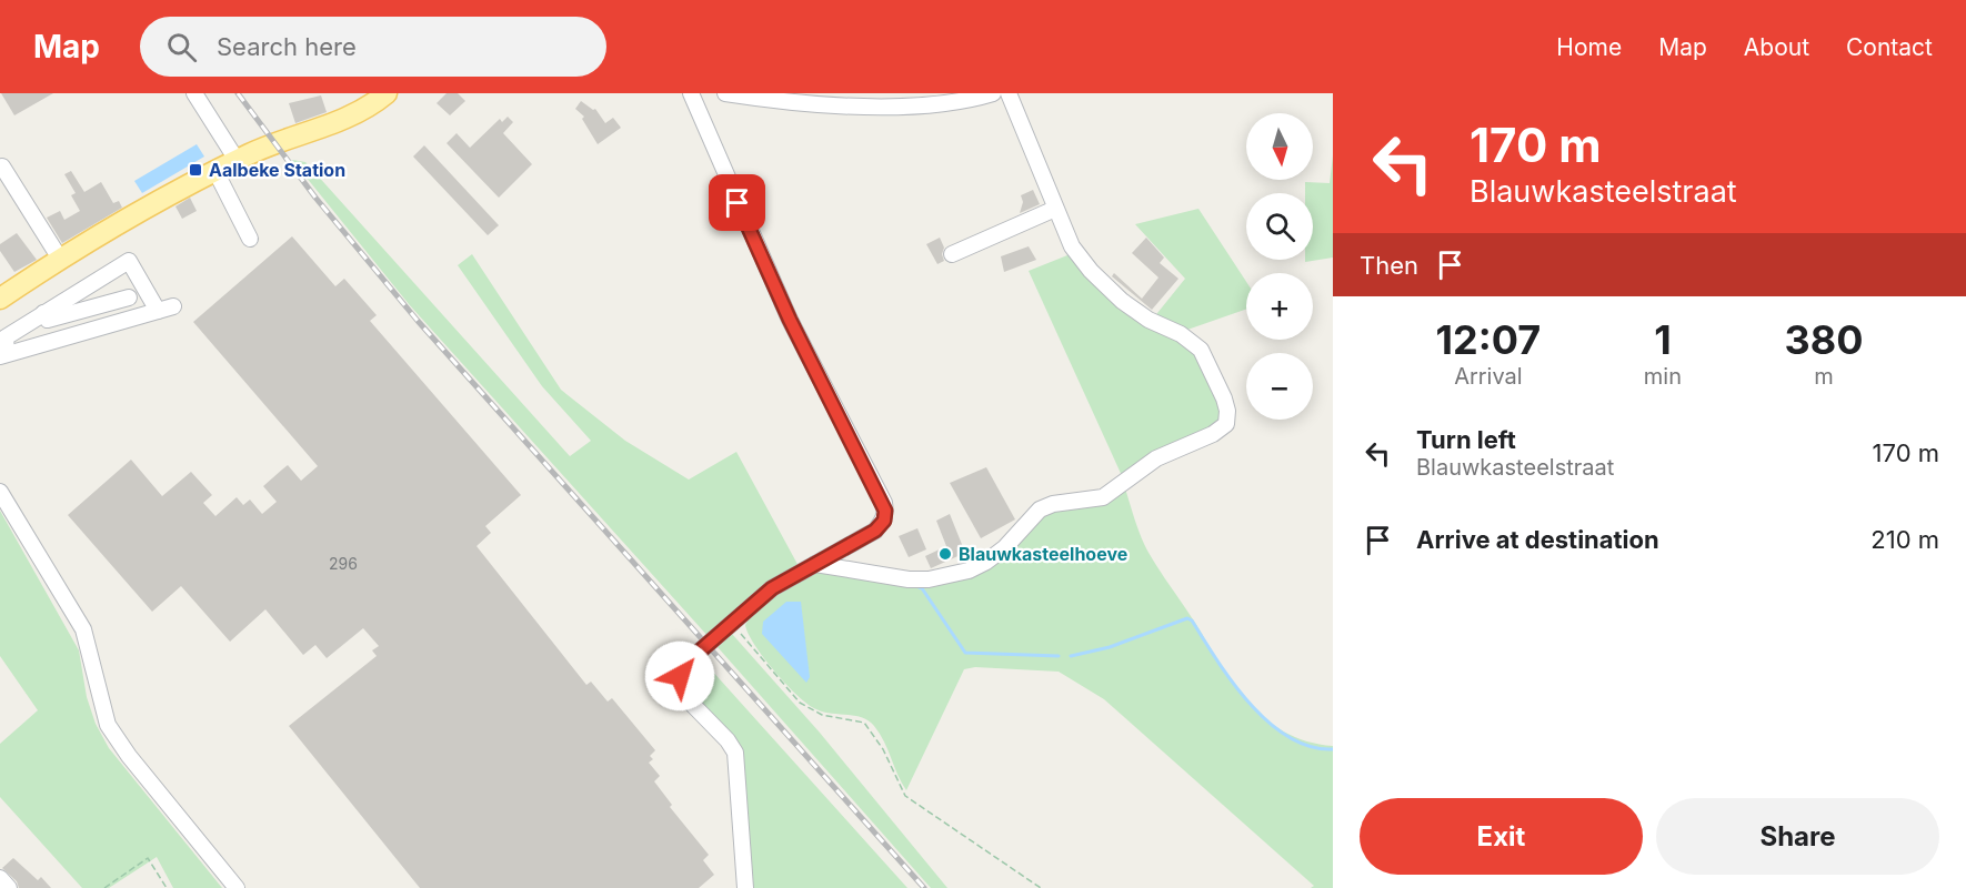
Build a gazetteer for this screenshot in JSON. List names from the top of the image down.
{
  "places": {
    "transit": ["Aalbeke Station"],
    "other": ["Blauwkasteelhoeve"]
  },
  "house_numbers": ["296"],
  "north": "bottom",
  "page": {
    "header": "Map",
    "search": "Search here",
    "nav": [
      "Home",
      "Map",
      "About",
      "Contact"
    ],
    "turn": ["170 m", "Blauwkasteelstraat"],
    "map_buttons": ["+", "−"],
    "then": "Then",
    "eta": [
      "12:07",
      "Arrival",
      "1",
      "min",
      "380",
      "m"
    ],
    "list": [
      {
        "name": "Turn left",
        "note": "Blauwkasteelstraat",
        "value": "170 m"
      },
      {
        "name": "Arrive at destination",
        "value": "210 m"
      }
    ],
    "buttons": ["Exit", "Share"]
  }
}
